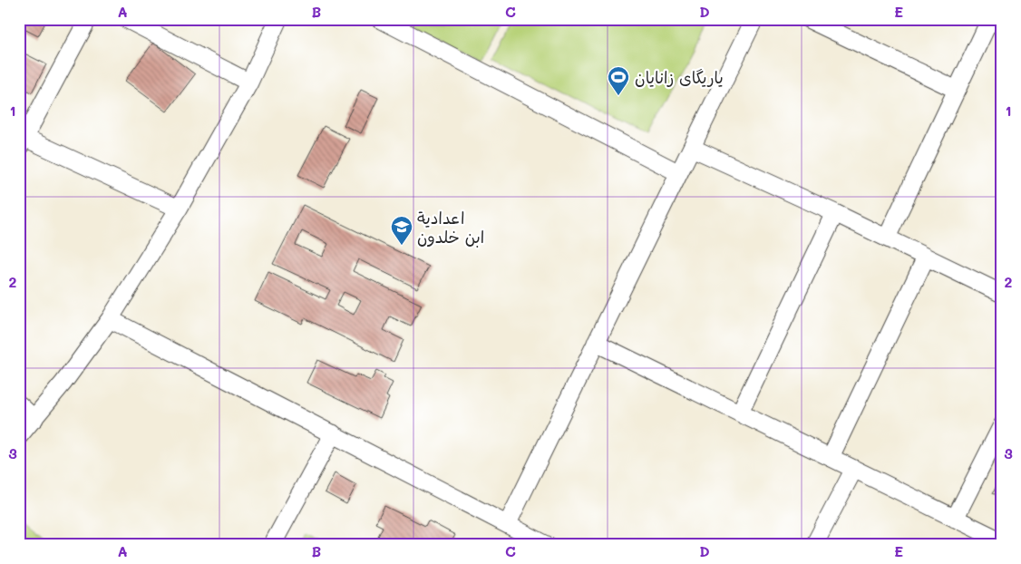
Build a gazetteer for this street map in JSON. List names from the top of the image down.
{
  "places": {
    "sports": ["یاریگای زانایان"],
    "school or university": ["اعدادية ابن خلدون"]
  },
  "grid": {
    "columns": [
      "A",
      "B",
      "C",
      "D",
      "E"
    ],
    "rows": ["1", "2", "3"]
  }
}
